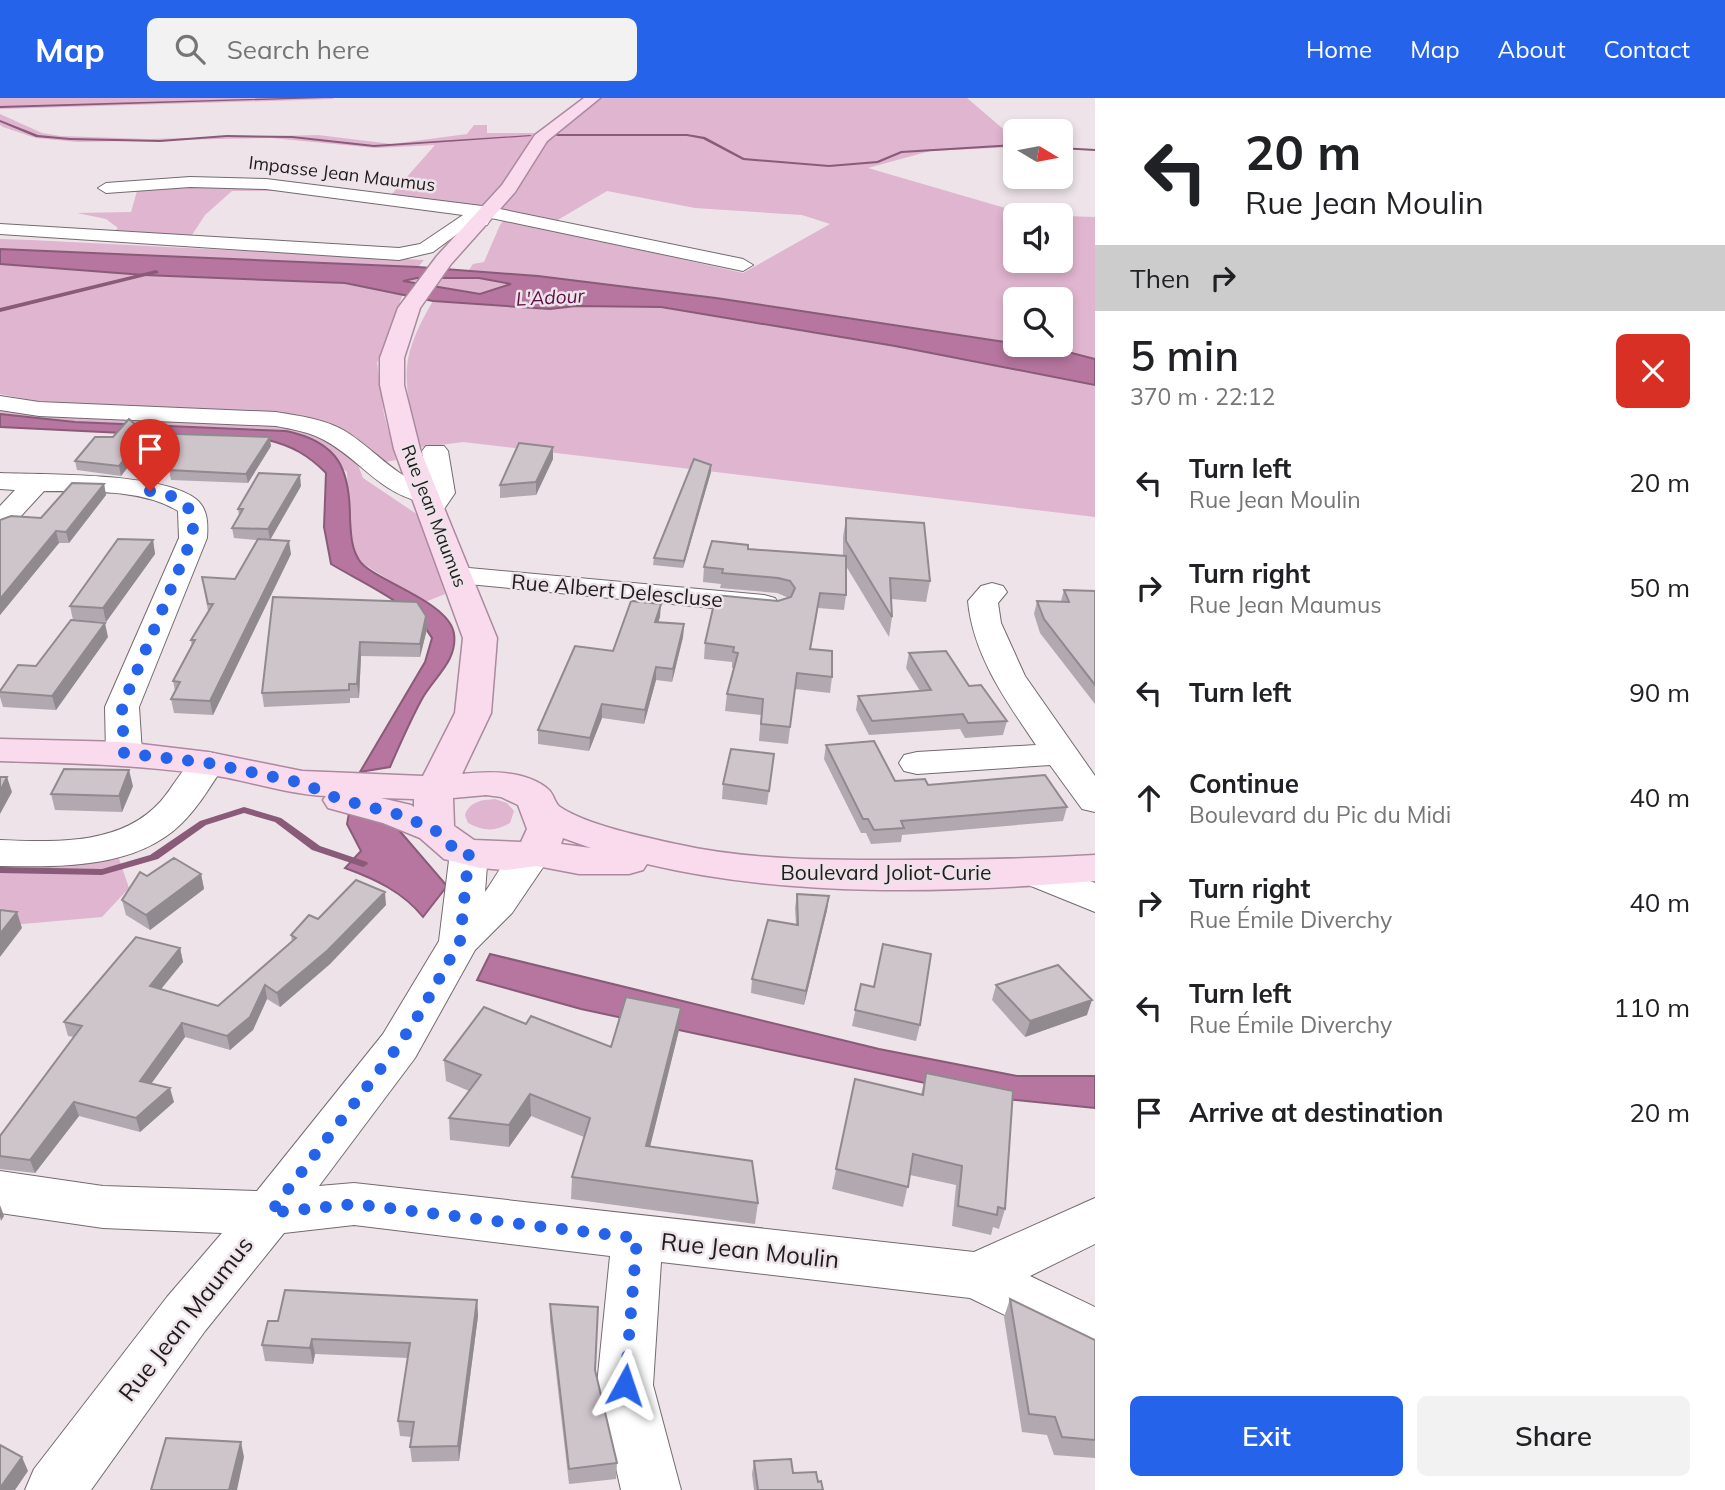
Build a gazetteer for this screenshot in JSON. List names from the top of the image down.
{
  "streets": {
    "main road": ["Rue Jean Maumus", "Boulevard Joliot-Curie"],
    "street": ["Impasse Jean Maumus", "Rue Albert Delescluse", "Rue Jean Moulin"]
  },
  "crossings": [
    ["Impasse Jean Maumus", "Rue Jean Maumus"],
    ["Rue Jean Maumus", "Rue Albert Delescluse"],
    ["Rue Jean Maumus", "Boulevard Joliot-Curie"],
    ["Rue Jean Maumus", "Rue Jean Moulin"]
  ],
  "water": ["L'Adour"],
  "north": "right",
  "page": {
    "header": "Map",
    "search": "Search here",
    "nav": [
      "Home",
      "Map",
      "About",
      "Contact"
    ],
    "turn": ["20 m", "Rue Jean Moulin"],
    "then": "Then",
    "heading": ["5 min", "370 m · 22:12"],
    "list": [
      {
        "name": "Turn left",
        "note": "Rue Jean Moulin",
        "value": "20 m"
      },
      {
        "name": "Turn right",
        "note": "Rue Jean Maumus",
        "value": "50 m"
      },
      {
        "name": "Turn left",
        "value": "90 m"
      },
      {
        "name": "Continue",
        "note": "Boulevard du Pic du Midi",
        "value": "40 m"
      },
      {
        "name": "Turn right",
        "note": "Rue Émile Diverchy",
        "value": "40 m"
      },
      {
        "name": "Turn left",
        "note": "Rue Émile Diverchy",
        "value": "110 m"
      },
      {
        "name": "Arrive at destination",
        "value": "20 m"
      }
    ],
    "buttons": ["Exit", "Share"]
  }
}
